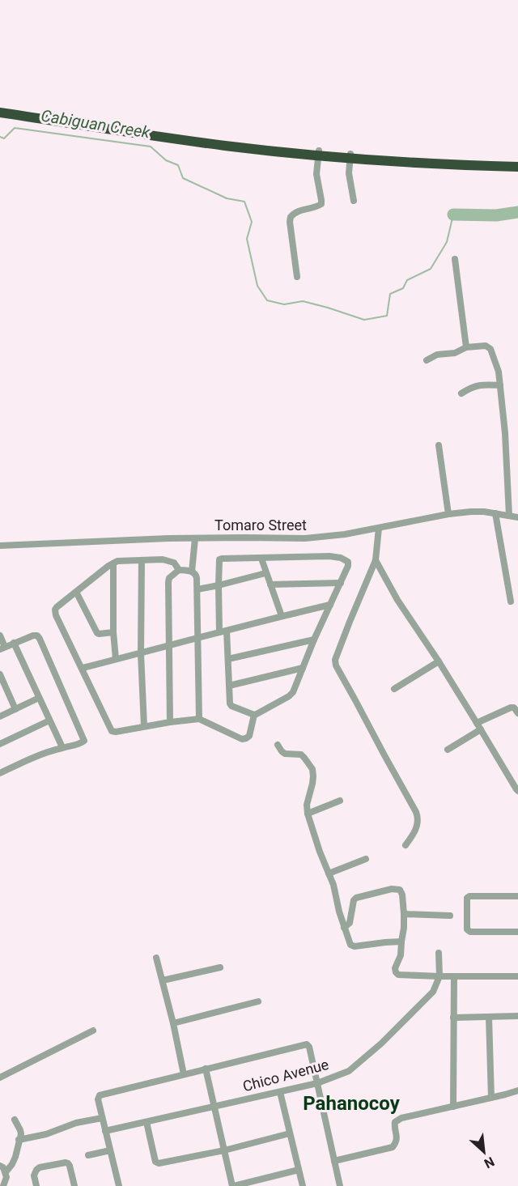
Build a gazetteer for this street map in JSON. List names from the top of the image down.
{
  "streets": {
    "street": ["Tomaro Street", "Chico Avenue"]
  },
  "districts": ["Pahanocoy"],
  "water": ["Cabiguan Creek"],
  "north": "bottom right"
}
